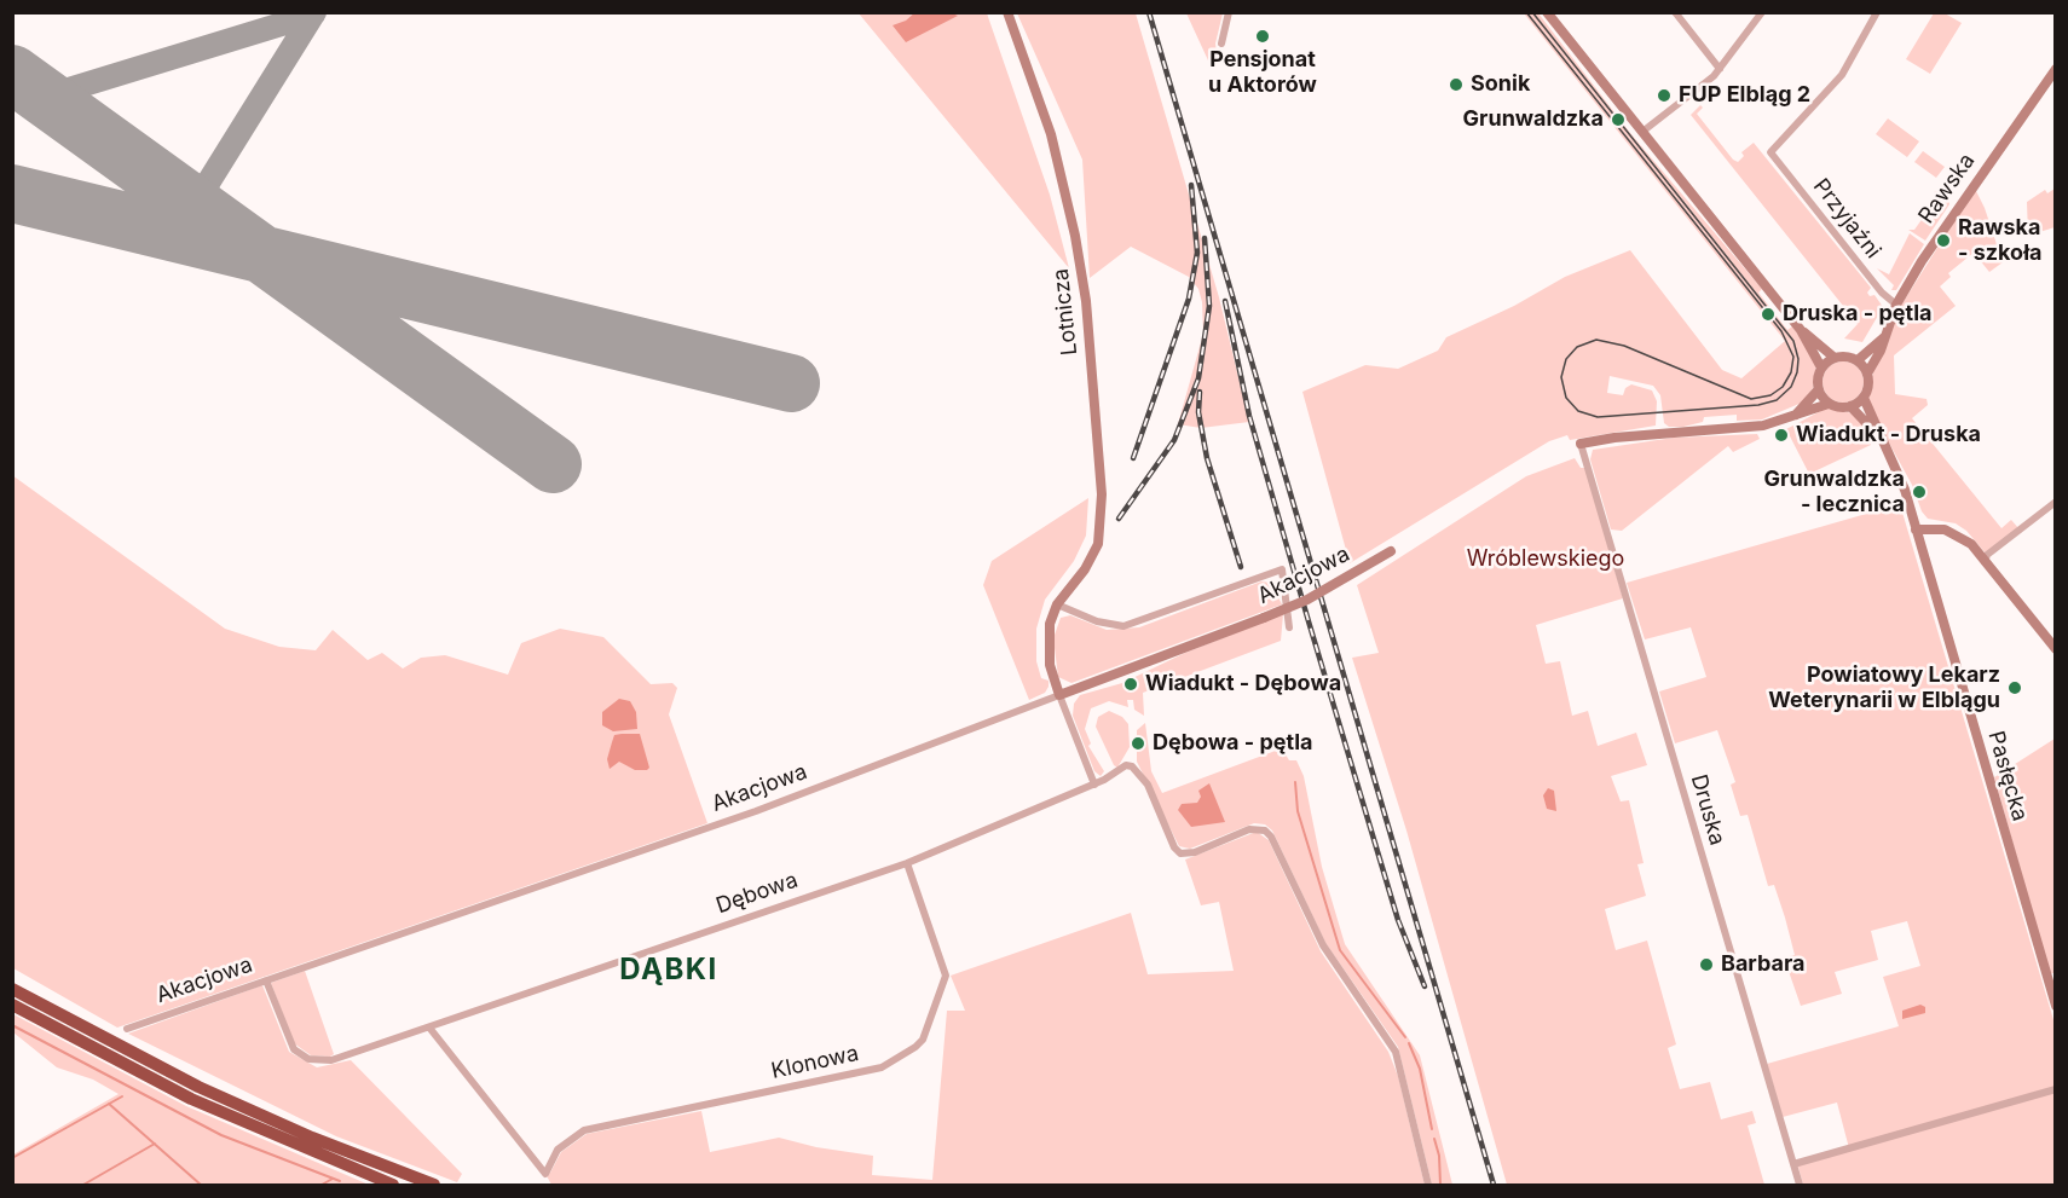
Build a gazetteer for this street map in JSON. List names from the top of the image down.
{
  "streets": {
    "street": [
      "Rawska",
      "Przyjaźni",
      "Lotnicza",
      "Akacjowa",
      "Pasłęcka",
      "Druska",
      "Dębowa",
      "Klonowa"
    ]
  },
  "crossings": [
    ["Rawska", "Przyjaźni"],
    ["Rawska", "Pasłęcka"],
    ["Akacjowa", "Dębowa"],
    ["Dębowa", "Klonowa"]
  ],
  "districts": ["DĄBKI"],
  "parks": ["Wróblewskiego"],
  "places": [
    "Pensjonat u Aktorów",
    "Sonik",
    "FUP Elbląg 2",
    "Grunwaldzka",
    "Rawska - szkoła",
    "Druska - pętla",
    "Wiadukt - Druska",
    "Grunwaldzka - lecznica",
    "Wiadukt - Dębowa",
    "Powiatowy Lekarz Weterynarii w Elblągu",
    "Dębowa - pętla",
    "Barbara"
  ]
}
